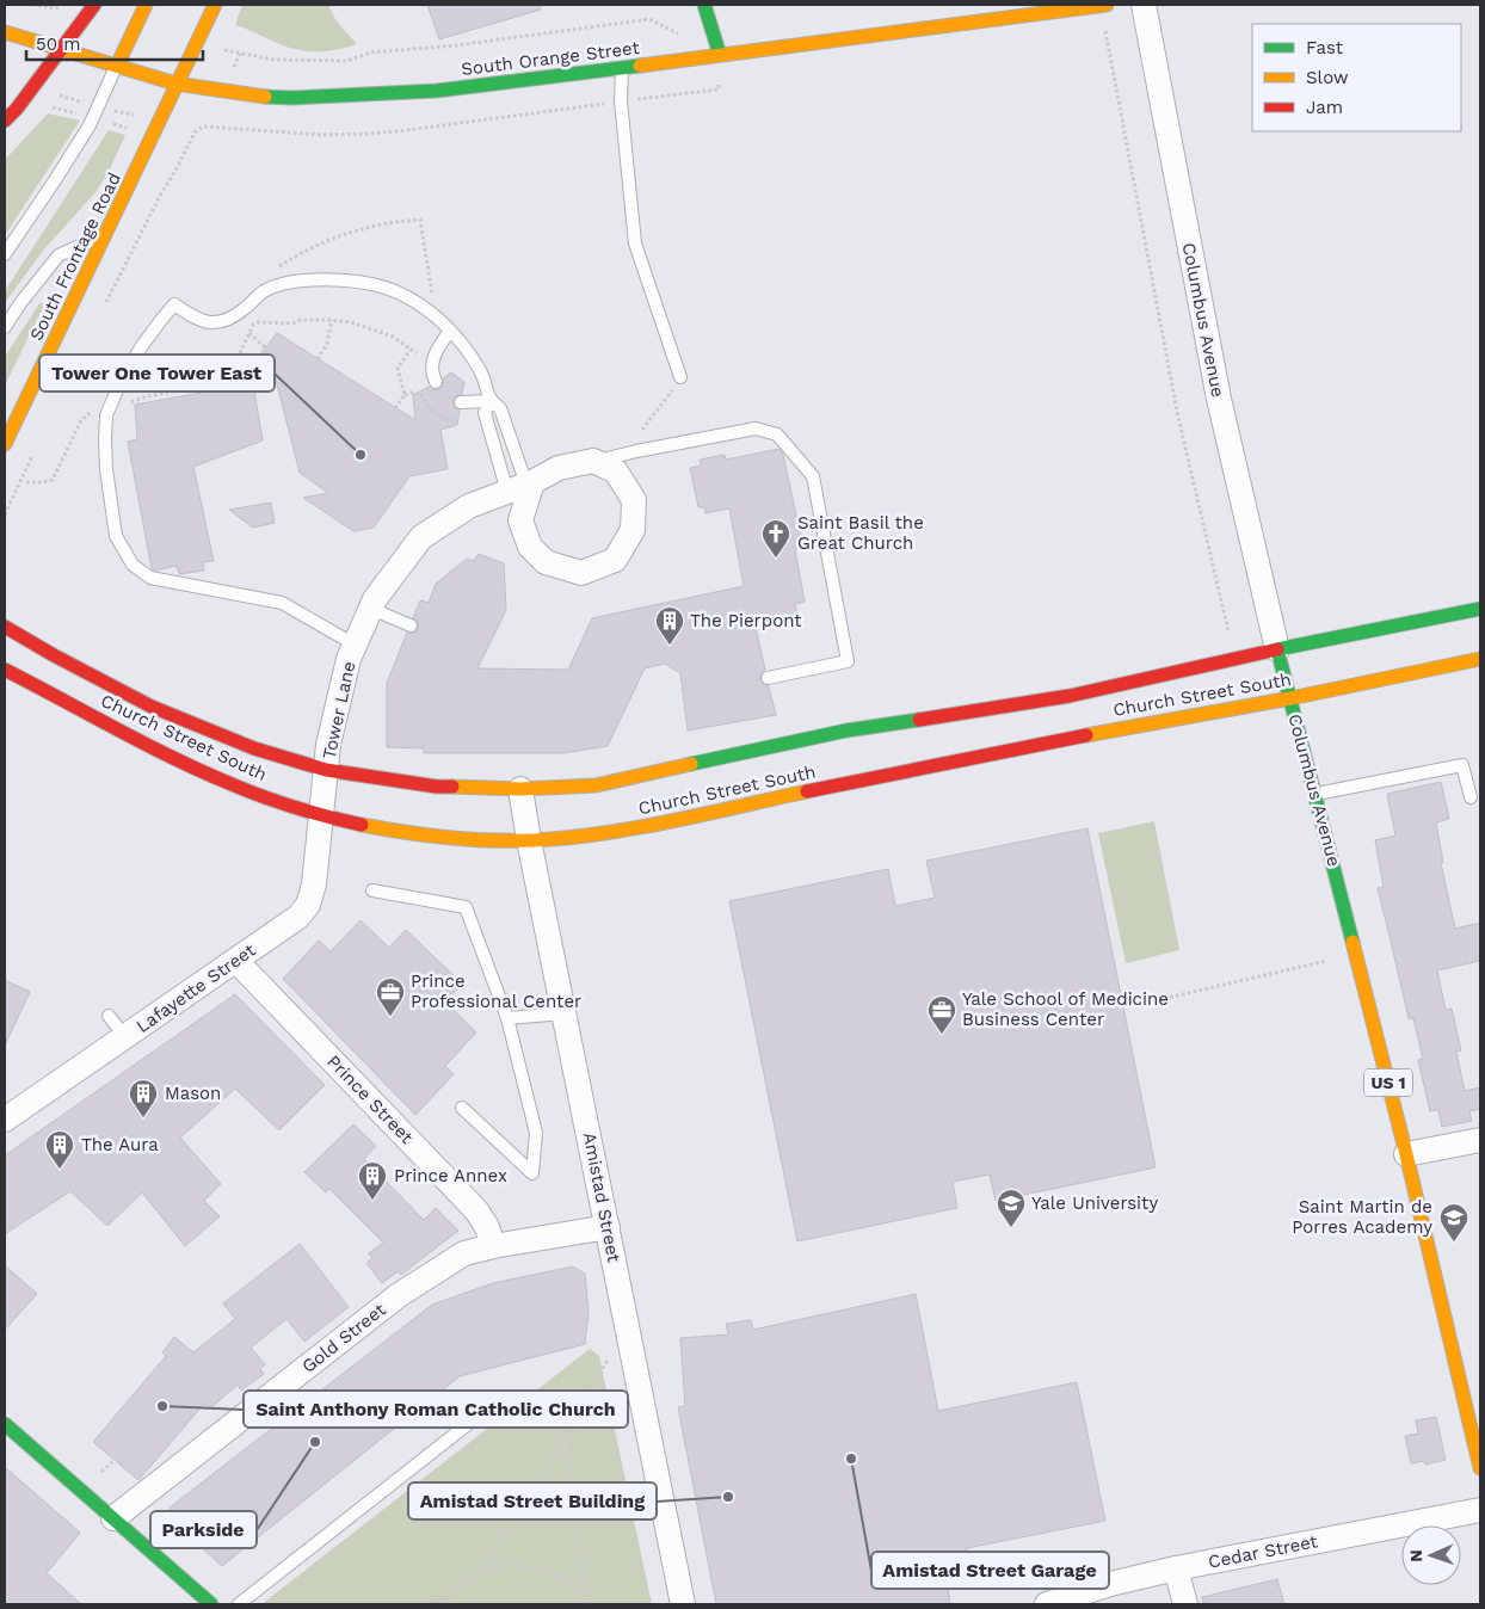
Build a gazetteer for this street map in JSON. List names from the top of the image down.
{
  "streets": {
    "main road": [
      "South Orange Street",
      "South Frontage Road",
      "Columbus Avenue",
      "Church Street South",
      "US 1"
    ],
    "street": [
      "Tower Lane",
      "Lafayette Street",
      "Prince Street",
      "Amistad Street",
      "Gold Street",
      "Cedar Street"
    ]
  },
  "crossings": [
    ["South Orange Street", "South Frontage Road"],
    ["Columbus Avenue", "Church Street South"],
    ["Church Street South", "Tower Lane"],
    ["Church Street South", "Lafayette Street"],
    ["Church Street South", "Amistad Street"],
    ["Tower Lane", "Lafayette Street"],
    ["Lafayette Street", "Prince Street"],
    ["Prince Street", "Gold Street"],
    ["Amistad Street", "Gold Street"]
  ],
  "places": {
    "other": [
      "Tower One Tower East",
      "Saint Anthony Roman Catholic Church",
      "Parkside",
      "Amistad Street Garage",
      "Amistad Street Building"
    ],
    "church": ["Saint Basil the Great Church"],
    "building": [
      "The Pierpont",
      "Mason",
      "The Aura",
      "Prince Annex"
    ],
    "office": ["Prince Professional Center", "Yale School of Medicine Business Center"],
    "school or university": ["Yale University", "Saint Martin de Porres Academy"]
  },
  "legend": ["Fast", "Slow", "Jam"],
  "scale_bar": "50 m",
  "north": "left"
}
